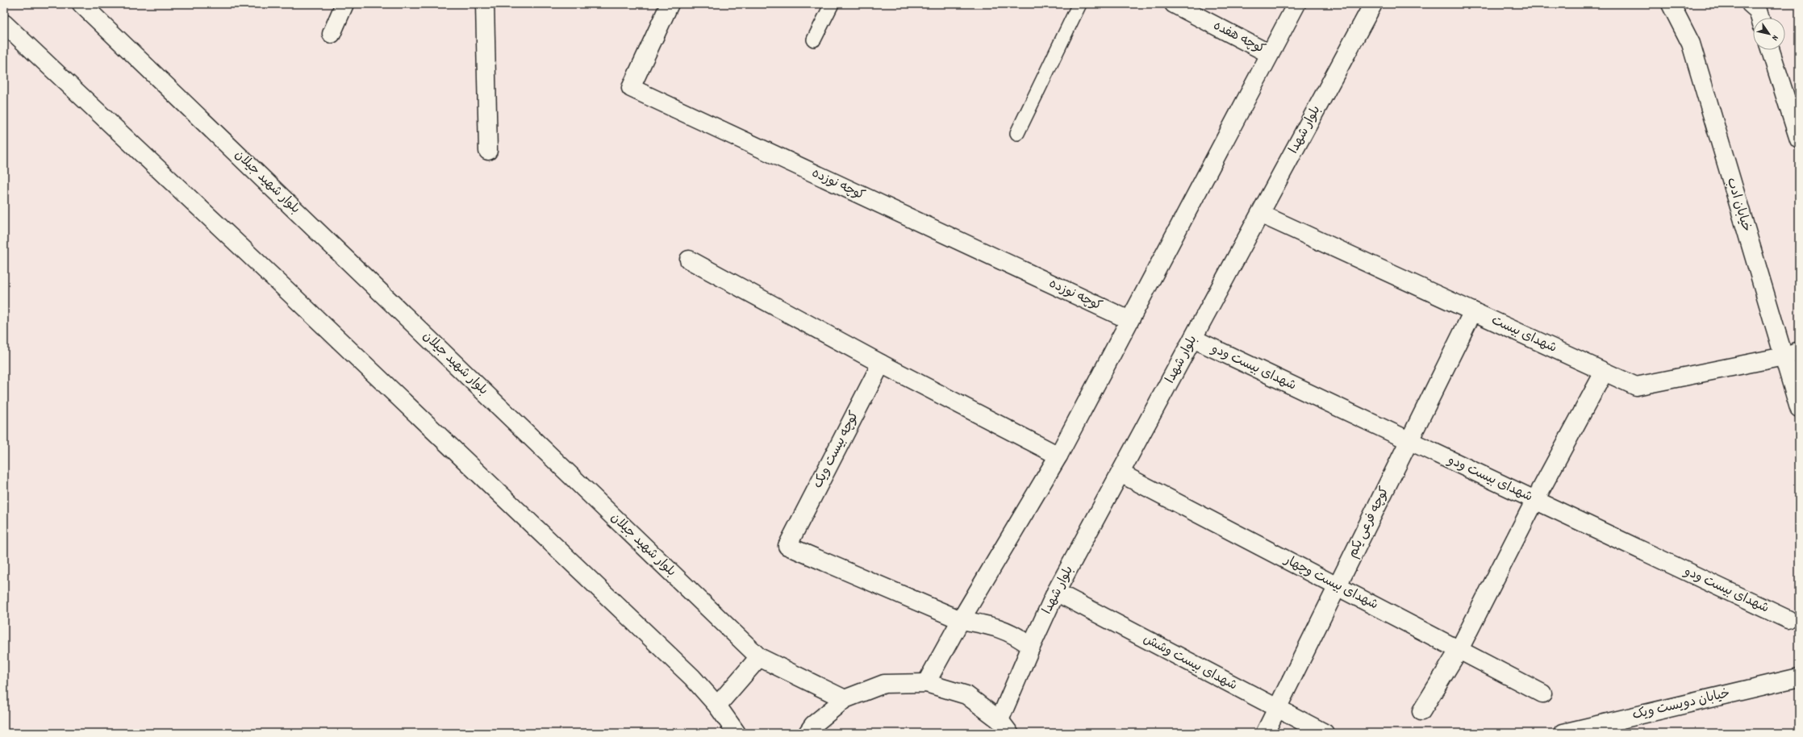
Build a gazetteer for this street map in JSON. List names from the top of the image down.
{
  "streets": {
    "street": [
      "کوچه هفده",
      "بلوار شهدا",
      "بلوار شهید جیلان",
      "کوچه نوزده",
      "خیابان ادب",
      "شهدای بیست",
      "شهدای بیست ودو",
      "کوچه بیست ویک",
      "کوچه فرعی یکم",
      "شهدای بیست وچهار",
      "شهدای بیست وشش",
      "خیابان دویست ویک"
    ]
  },
  "crossings": [
    ["بلوار شهدا", "شهدای بیست"],
    ["بلوار شهدا", "شهدای بیست ودو"],
    ["بلوار شهدا", "شهدای بیست وچهار"],
    ["بلوار شهدا", "شهدای بیست وشش"],
    ["خیابان ادب", "شهدای بیست"],
    ["شهدای بیست", "کوچه فرعی یکم"],
    ["شهدای بیست ودو", "کوچه فرعی یکم"],
    ["کوچه فرعی یکم", "شهدای بیست وچهار"],
    ["کوچه فرعی یکم", "شهدای بیست وشش"]
  ],
  "north": "bottom right"
}
